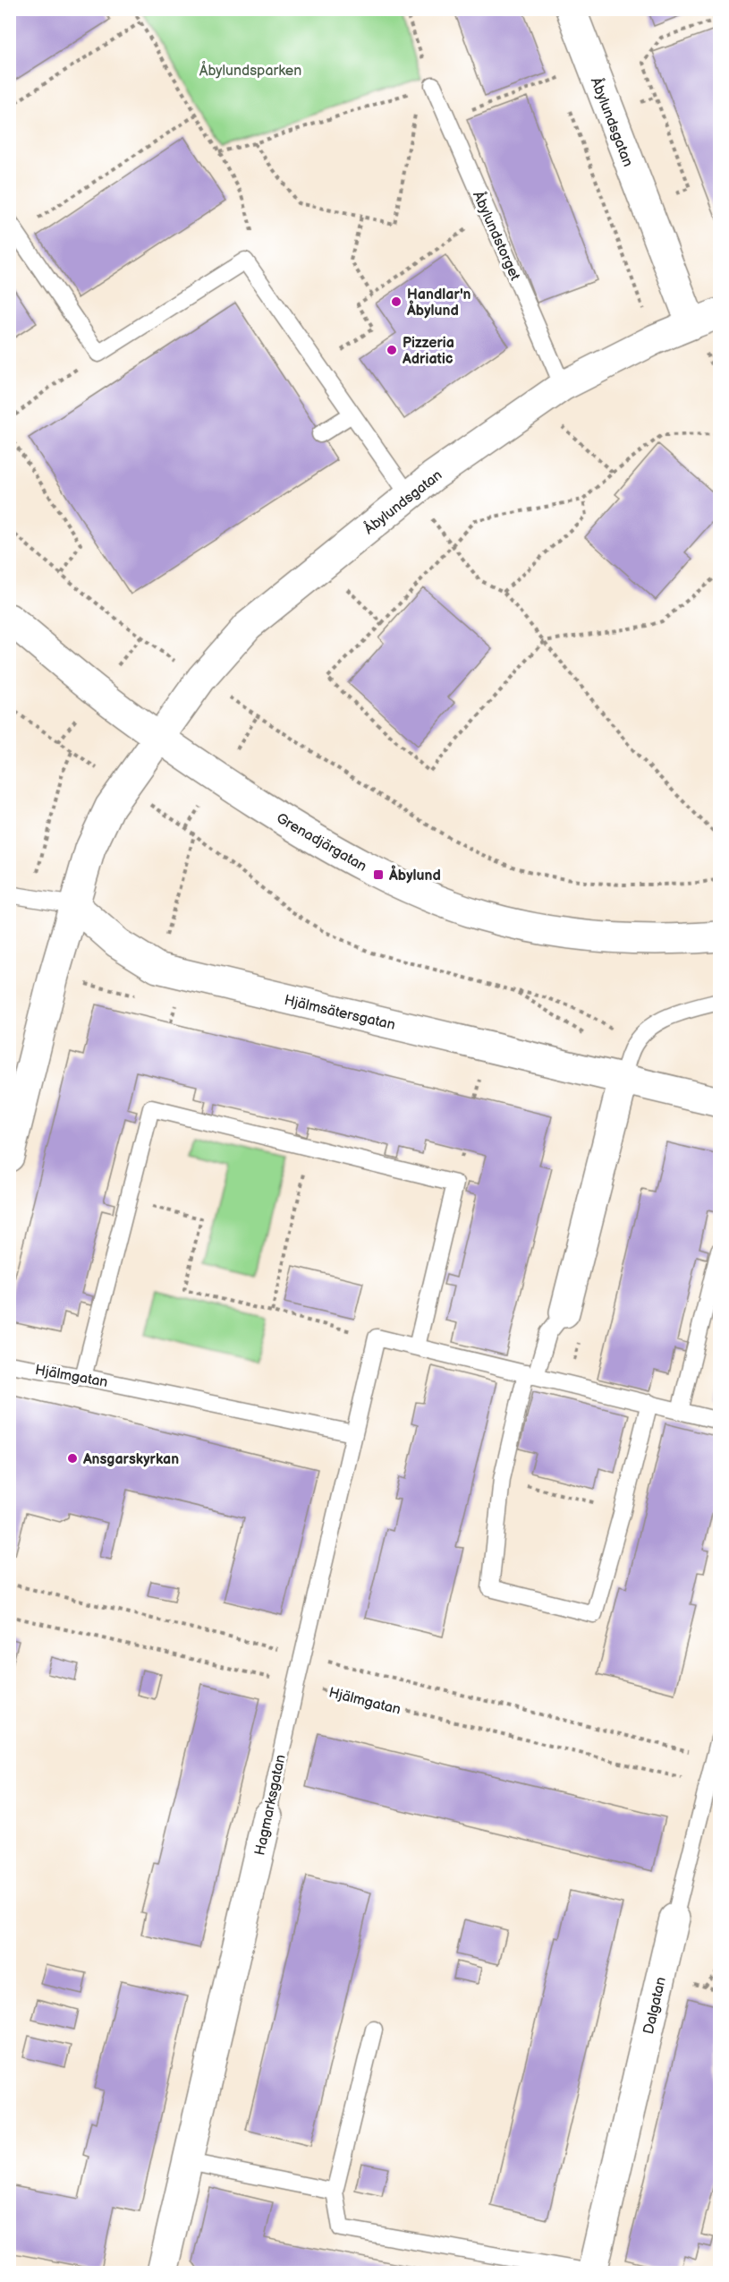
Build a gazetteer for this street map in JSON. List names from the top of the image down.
{
  "streets": {
    "street": [
      "Åbylundsgatan",
      "Grenadjärgatan",
      "Hjälmsätersgatan",
      "Hagmarksgatan",
      "Dalgatan"
    ],
    "lane": ["Åbylundstorget", "Hjälmgatan"]
  },
  "crossings": [
    ["Åbylundsgatan", "Åbylundstorget"],
    ["Åbylundsgatan", "Grenadjärgatan"],
    ["Hjälmgatan", "Hagmarksgatan"],
    ["Hjälmgatan", "Dalgatan"]
  ],
  "parks": ["Åbylundsparken"],
  "places": {
    "other": ["Handlar'n Åbylund", "Pizzeria Adriatic", "Ansgarskyrkan"],
    "transit": ["Åbylund"]
  }
}
